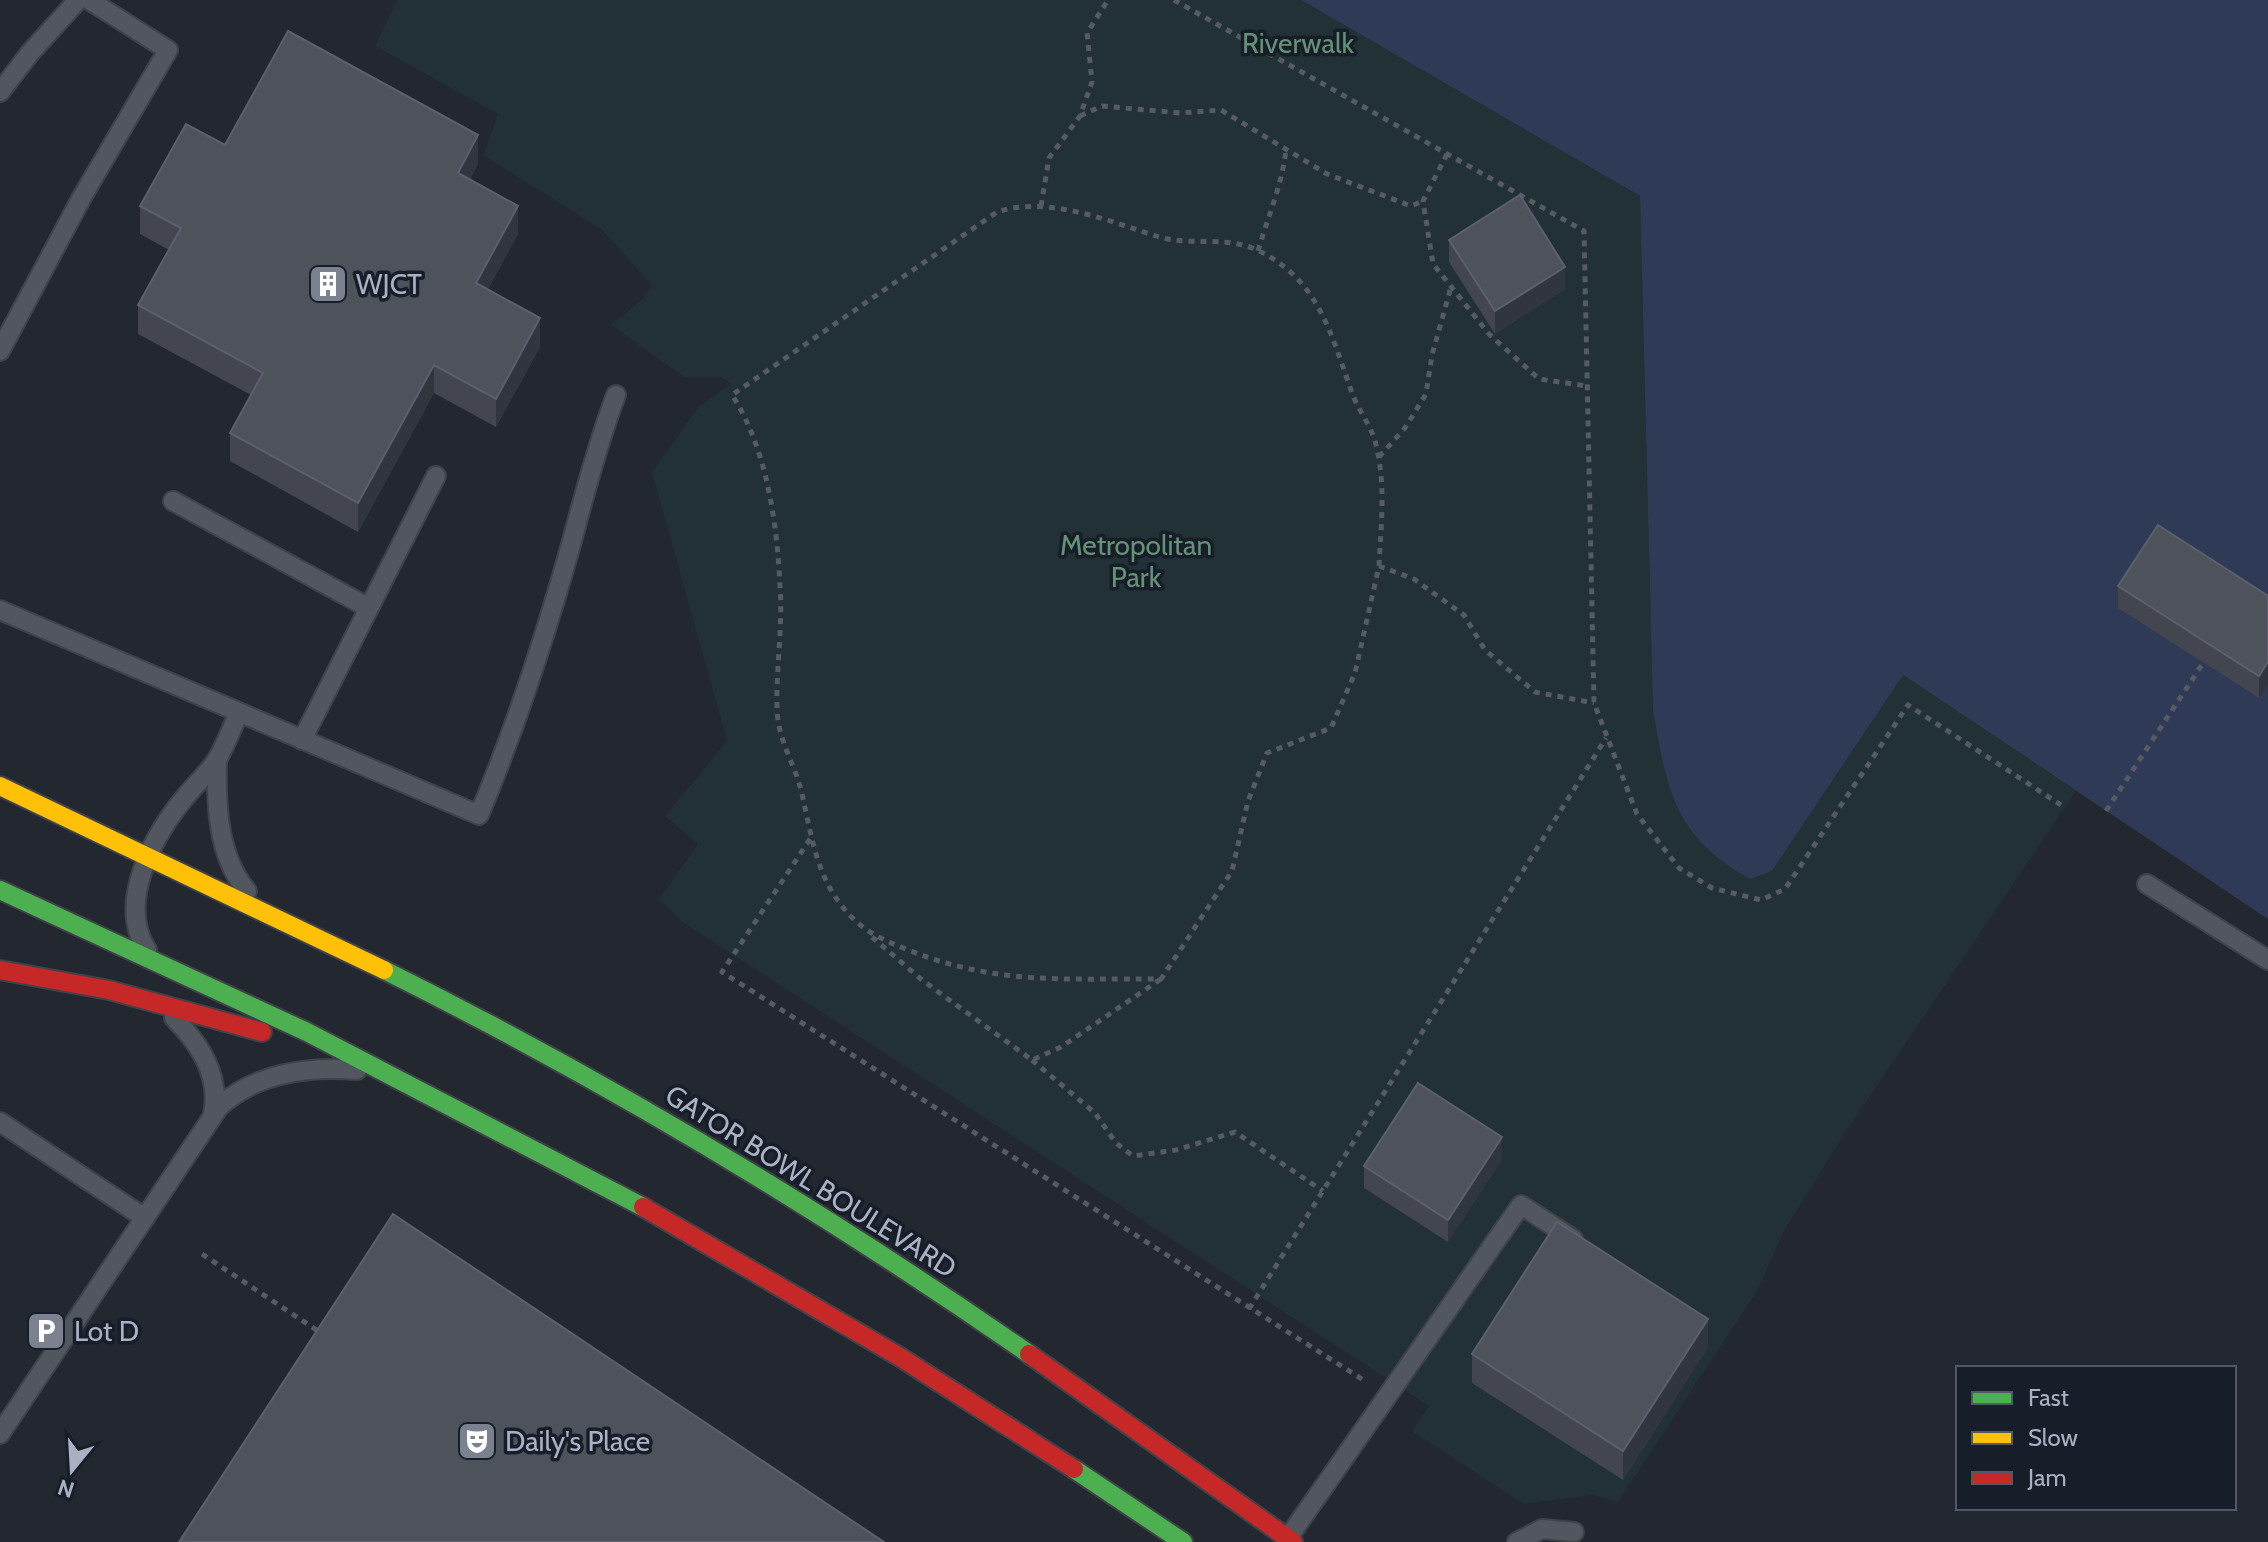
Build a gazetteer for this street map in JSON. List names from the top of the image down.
{
  "streets": {
    "main road": ["GATOR BOWL BOULEVARD"]
  },
  "parks": ["Riverwalk", "Metropolitan Park"],
  "places": {
    "building": ["WJCT"],
    "parking": ["Lot D"],
    "theatre": ["Daily's Place"]
  },
  "legend": ["Fast", "Slow", "Jam"],
  "north": "bottom"
}
